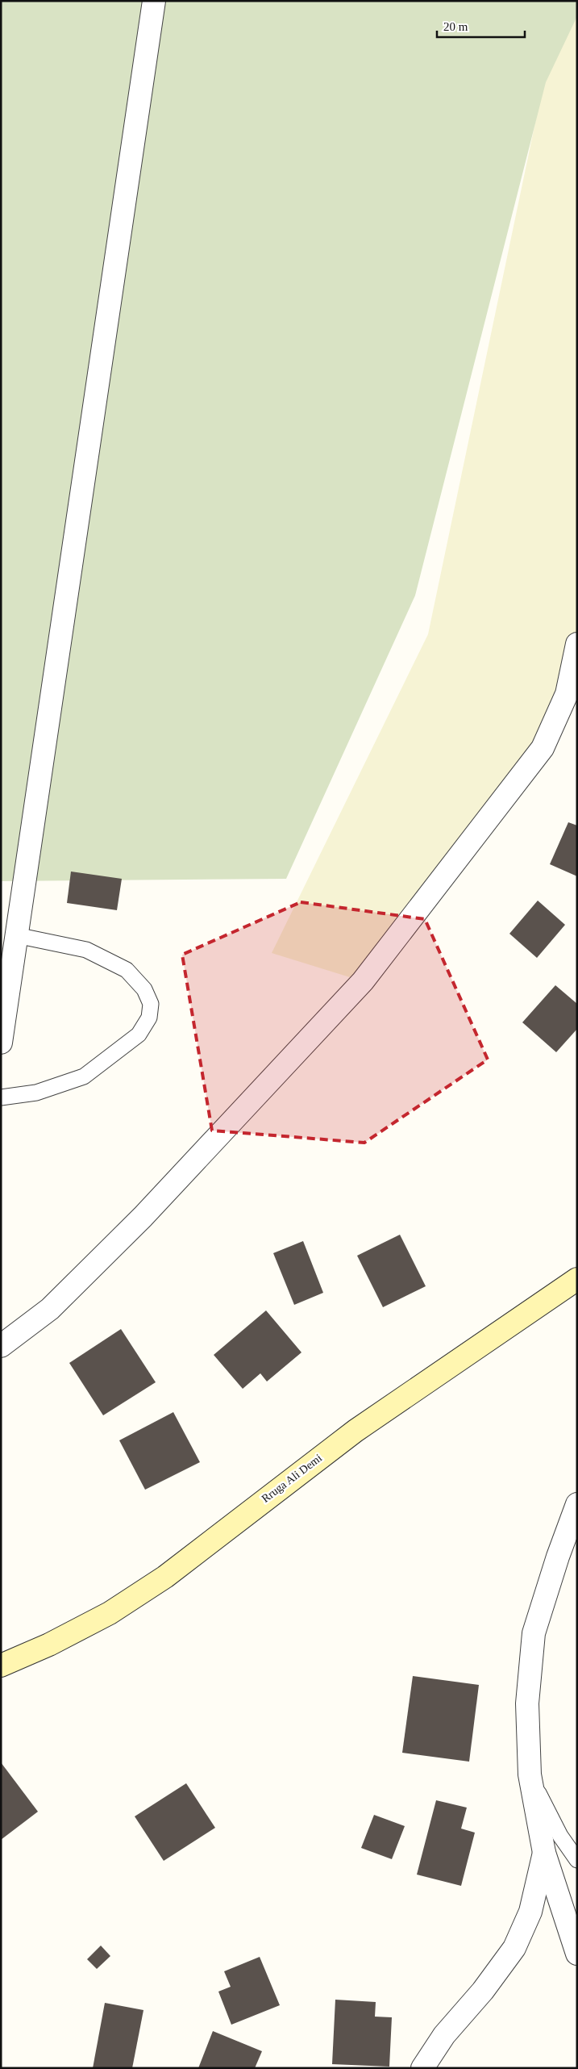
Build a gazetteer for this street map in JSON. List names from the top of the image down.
{
  "streets": {
    "main road": ["Rruga Ali Demi"]
  },
  "scale_bar": "20 m"
}
